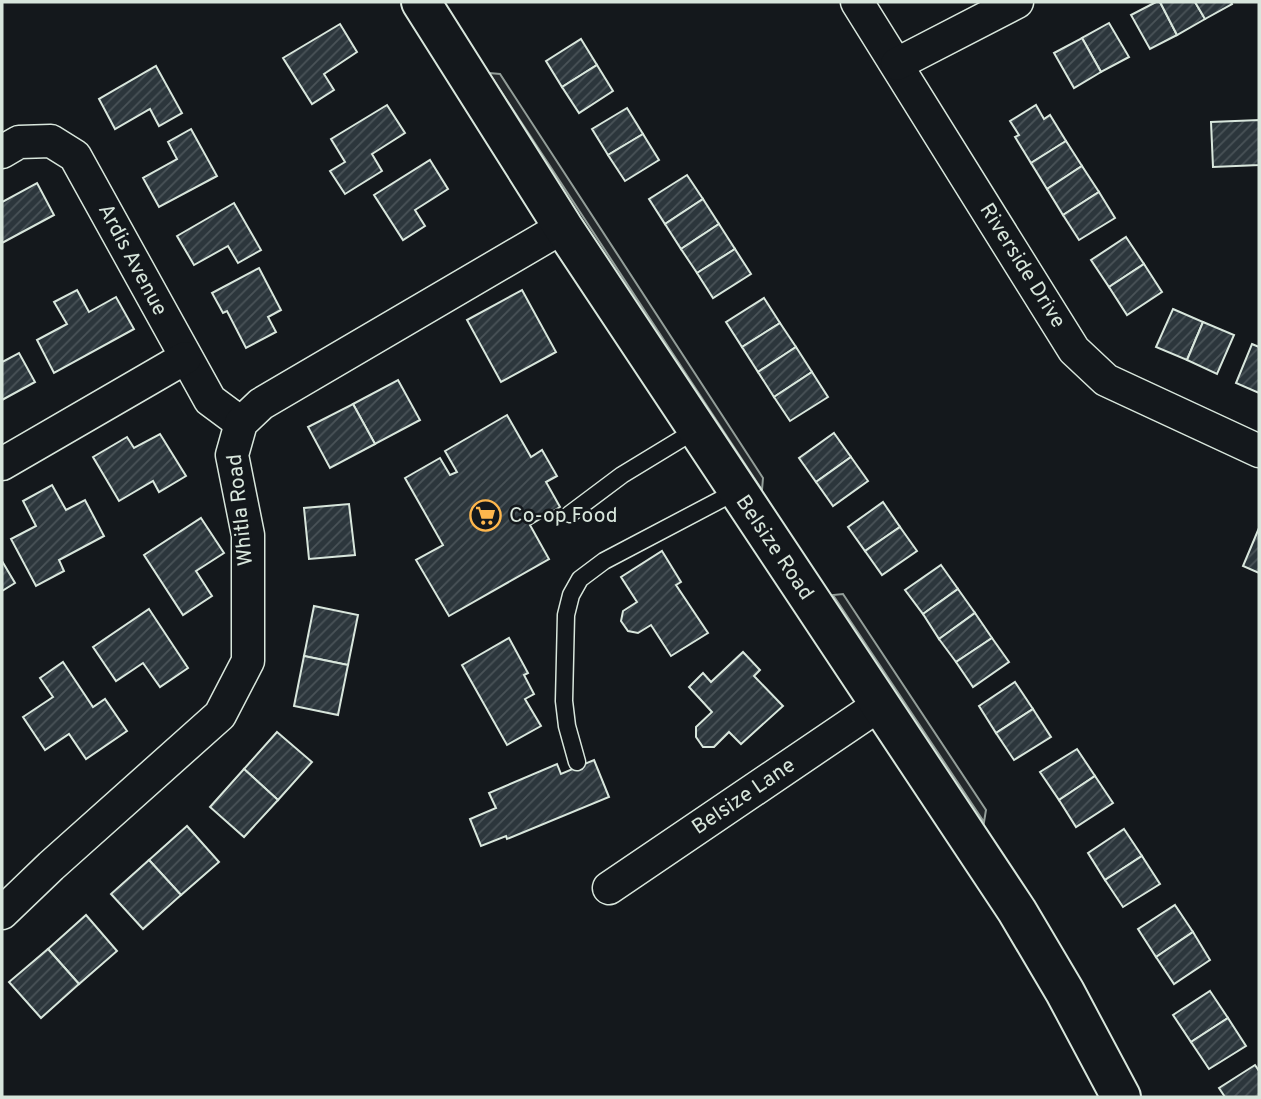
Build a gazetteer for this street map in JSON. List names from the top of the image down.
{
  "streets": {
    "street": [
      "Ardis Avenue",
      "Riverside Drive",
      "Whitla Road",
      "Belsize Road",
      "Belsize Lane"
    ]
  },
  "crossings": [
    ["Ardis Avenue", "Whitla Road"],
    ["Whitla Road", "Belsize Road"],
    ["Belsize Road", "Belsize Lane"]
  ],
  "places": {
    "supermarket": ["Co-op Food"]
  }
}
